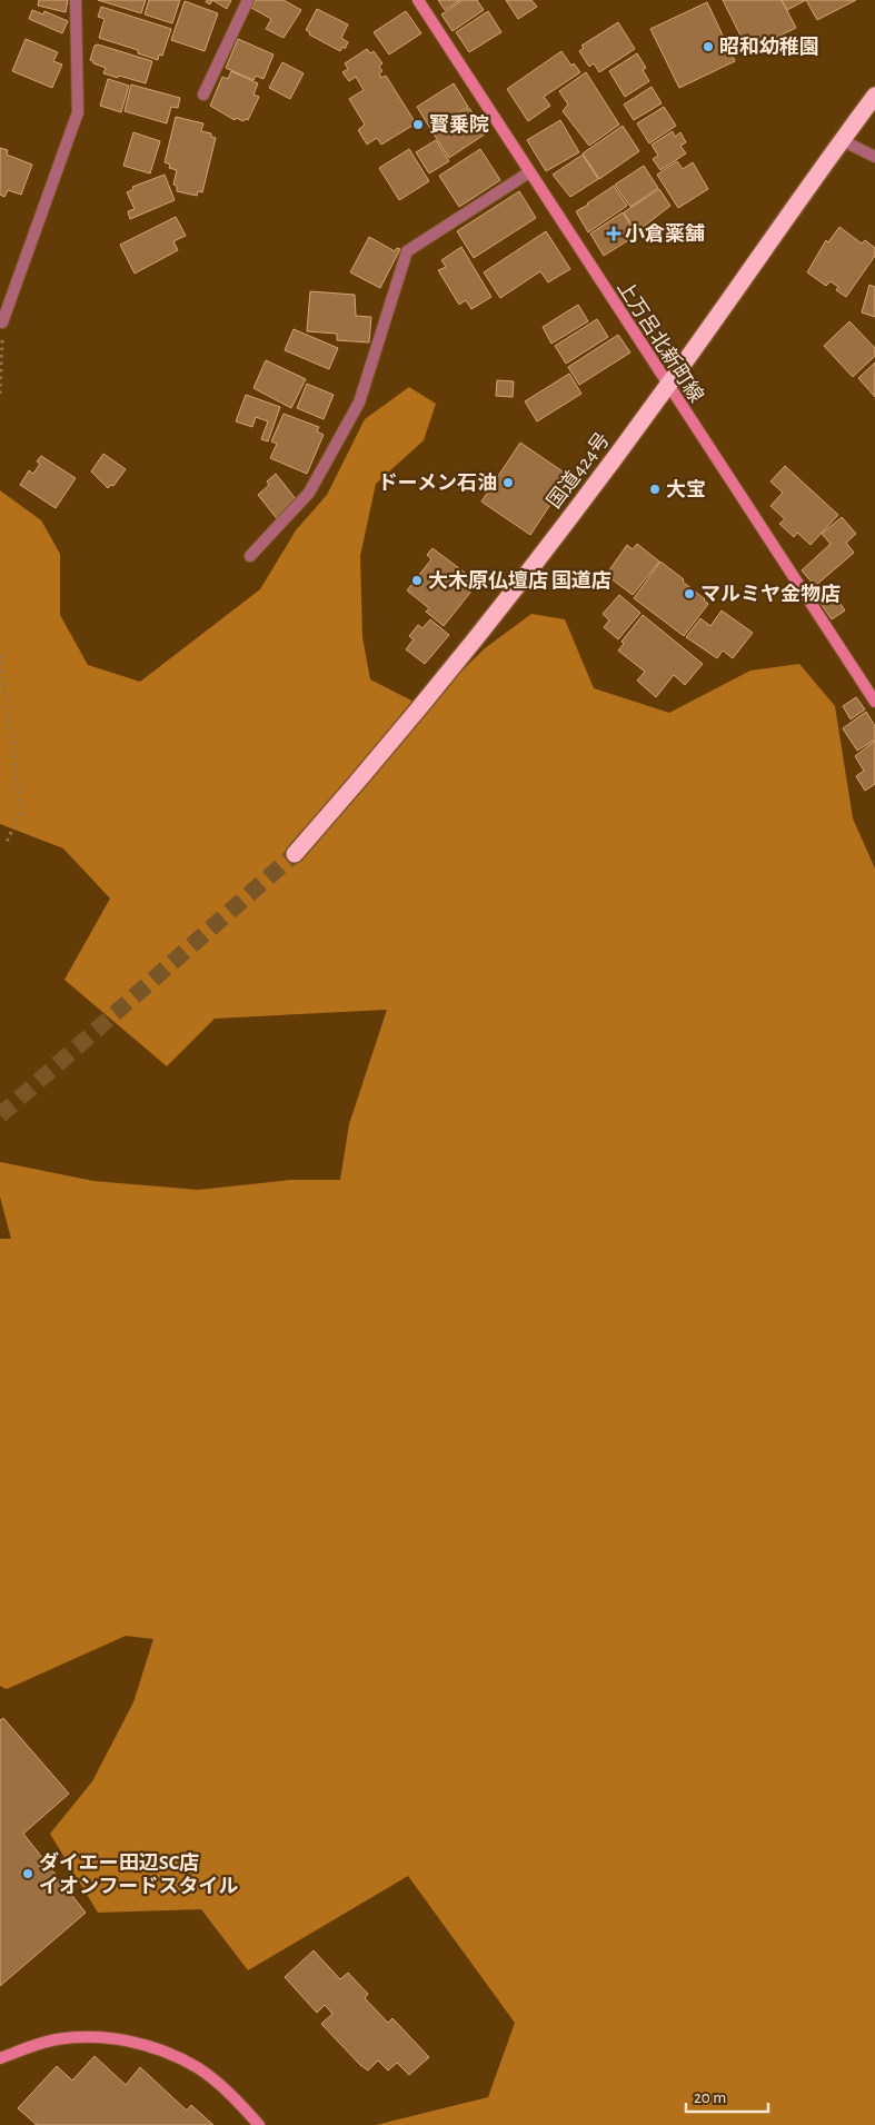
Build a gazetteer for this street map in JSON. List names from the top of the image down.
{
  "streets": {
    "highway": ["国道424号"],
    "main road": ["上万呂北新町線"]
  },
  "crossings": [
    ["上万呂北新町線", "国道424号"]
  ],
  "places": {
    "other": [
      "昭和幼稚園",
      "寳乗院",
      "ドーメン石油",
      "大宝",
      "大木原仏壇店 国道店",
      "マルミヤ金物店",
      "ダイエー田辺SC店 イオンフードスタイル"
    ],
    "health": ["小倉薬舗"]
  },
  "scale_bar": "20 m"
}
